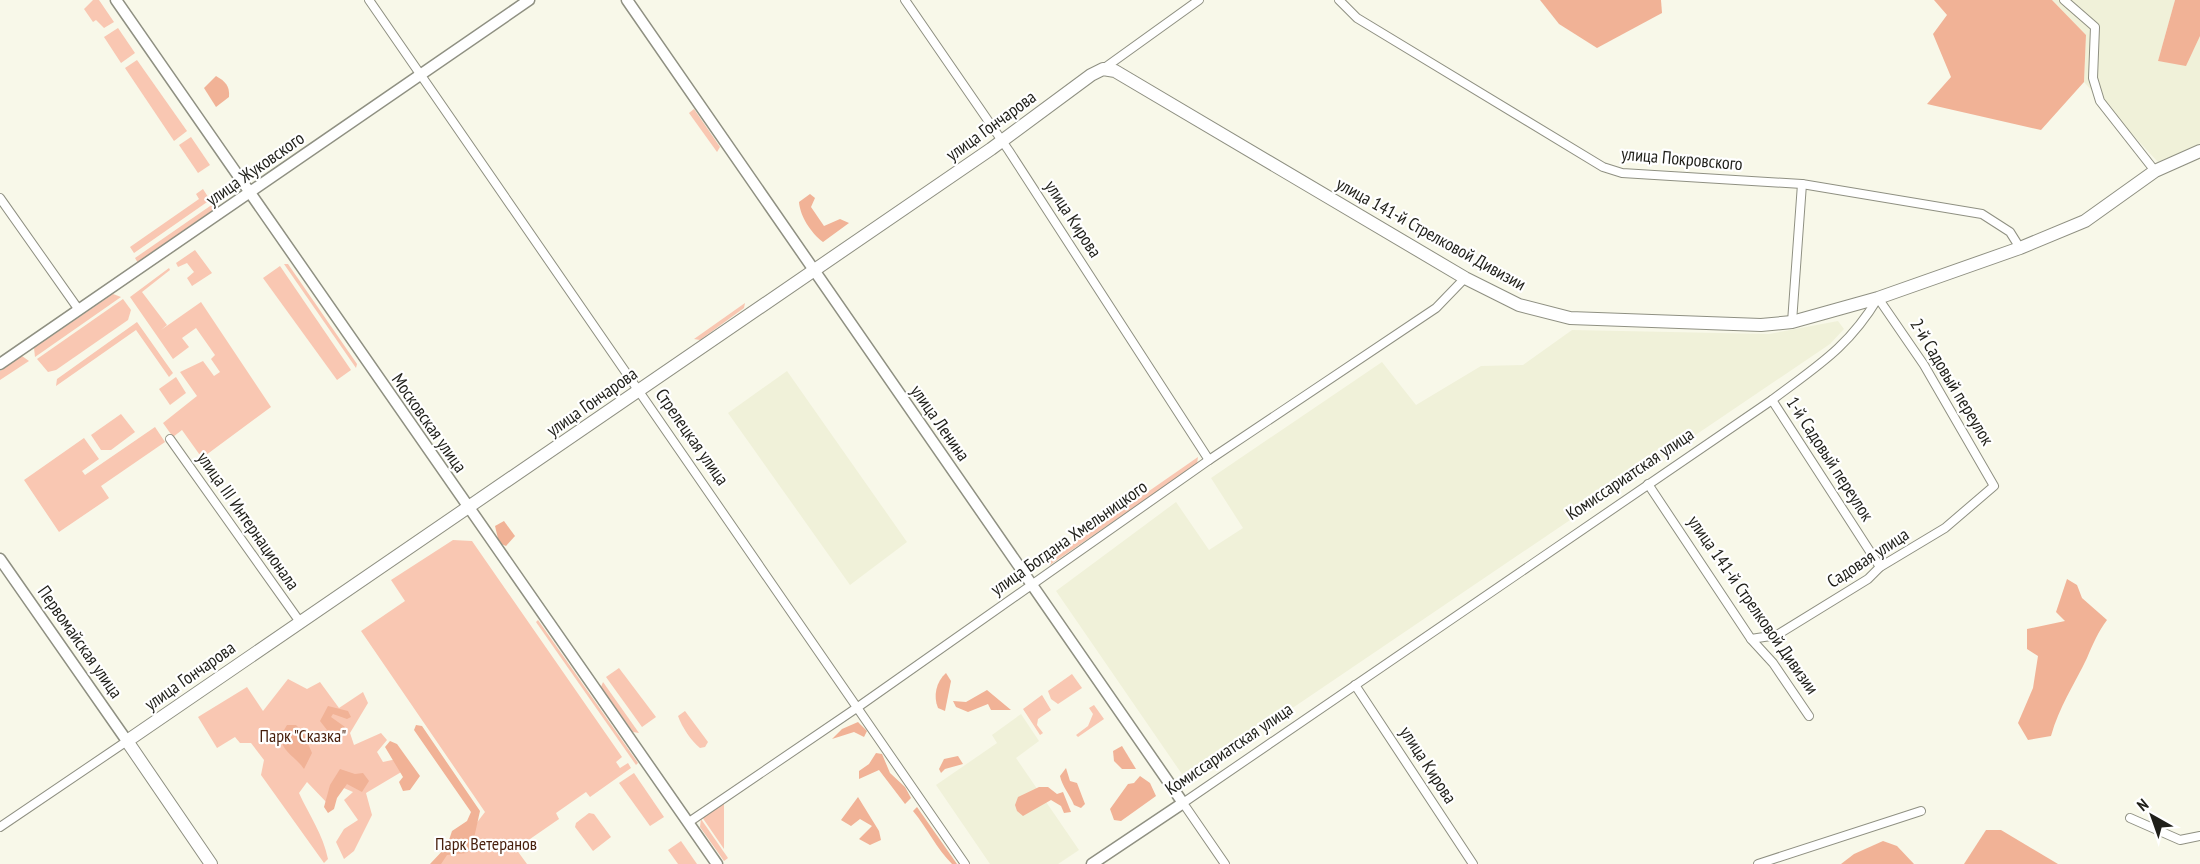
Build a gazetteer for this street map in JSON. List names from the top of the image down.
{
  "streets": {
    "main road": ["улица Гончарова", "улица 141-й Стрелковой Дивизии", "Первомайская улица"],
    "street": [
      "улица Покровского",
      "улица Жуковского",
      "улица Кирова",
      "2-й Садовый переулок",
      "Московская улица",
      "улица Ленина",
      "Стрелецкая улица",
      "1-й Садовый переулок",
      "Комиссариатская улица",
      "улица III Интернационала",
      "улица Богдана Хмельницкого",
      "Садовая улица"
    ]
  },
  "crossings": [
    ["улица Гончарова", "улица Кирова"],
    ["улица Гончарова", "улица 141-й Стрелковой Дивизии"],
    ["улица Гончарова", "Московская улица"],
    ["улица Гончарова", "улица Ленина"],
    ["улица Гончарова", "Стрелецкая улица"],
    ["улица Гончарова", "улица III Интернационала"],
    ["улица Гончарова", "Первомайская улица"],
    ["улица Жуковского", "Московская улица"],
    ["улица Жуковского", "Стрелецкая улица"],
    ["улица Кирова", "Комиссариатская улица"],
    ["улица Кирова", "улица Богдана Хмельницкого"],
    ["улица 141-й Стрелковой Дивизии", "2-й Садовый переулок"],
    ["улица 141-й Стрелковой Дивизии", "Комиссариатская улица"],
    ["улица 141-й Стрелковой Дивизии", "улица Богдана Хмельницкого"],
    ["улица 141-й Стрелковой Дивизии", "Садовая улица"],
    ["2-й Садовый переулок", "Комиссариатская улица"],
    ["2-й Садовый переулок", "Садовая улица"],
    ["Московская улица", "улица Богдана Хмельницкого"],
    ["улица Ленина", "Комиссариатская улица"],
    ["улица Ленина", "улица Богдана Хмельницкого"],
    ["Стрелецкая улица", "улица Богдана Хмельницкого"],
    ["1-й Садовый переулок", "Комиссариатская улица"],
    ["1-й Садовый переулок", "Садовая улица"]
  ],
  "parks": ["Парк \"Сказка\"", "Парк Ветеранов"],
  "north": "top left"
}
